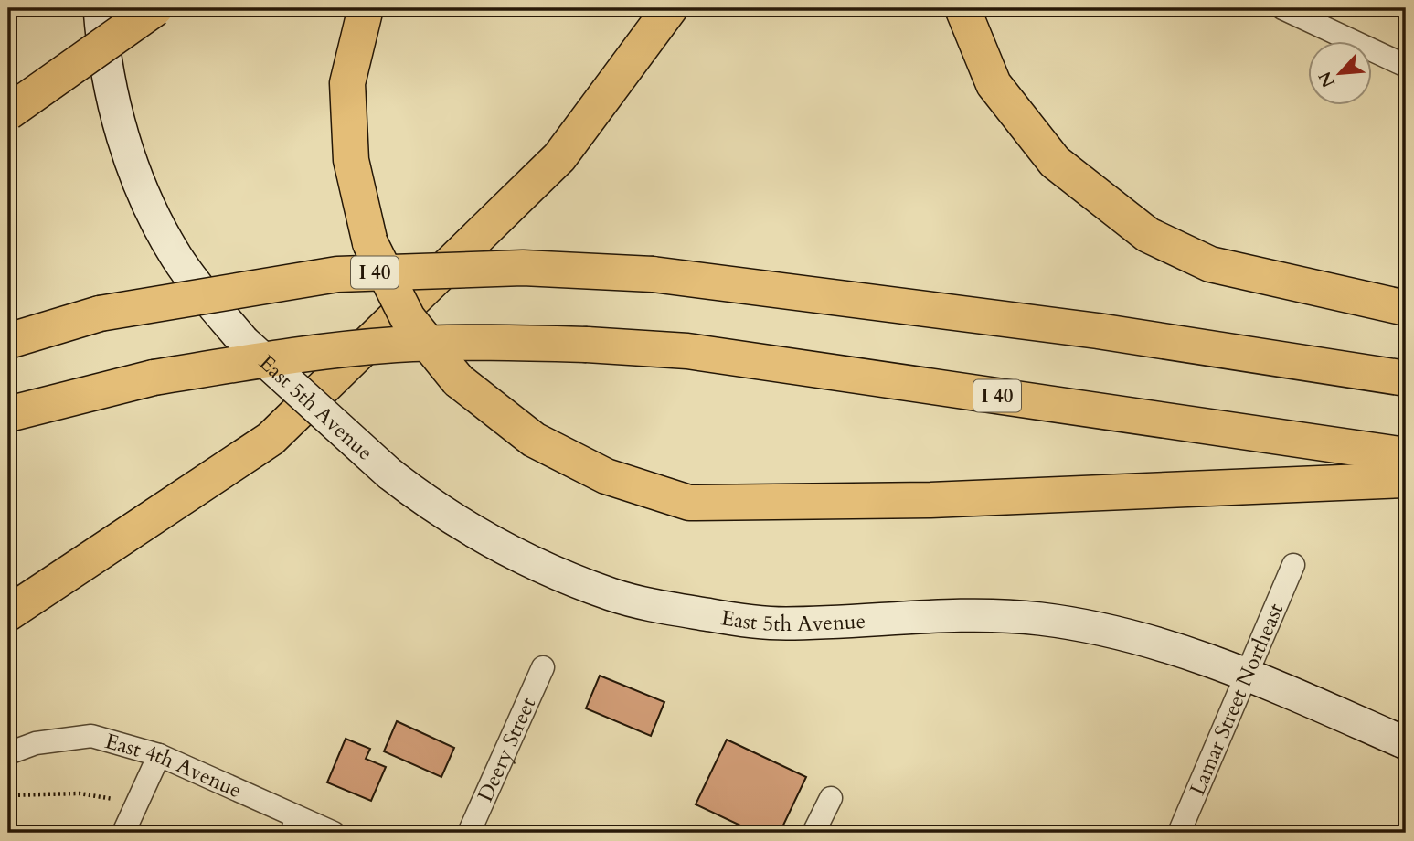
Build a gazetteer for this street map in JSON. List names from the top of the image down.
{
  "streets": {
    "highway": ["I 40"],
    "main road": ["East 5th Avenue"],
    "street": ["Lamar Street Northeast", "Deery Street", "East 4th Avenue"]
  },
  "crossings": [
    ["East 5th Avenue", "Lamar Street Northeast"]
  ],
  "north": "bottom left"
}
